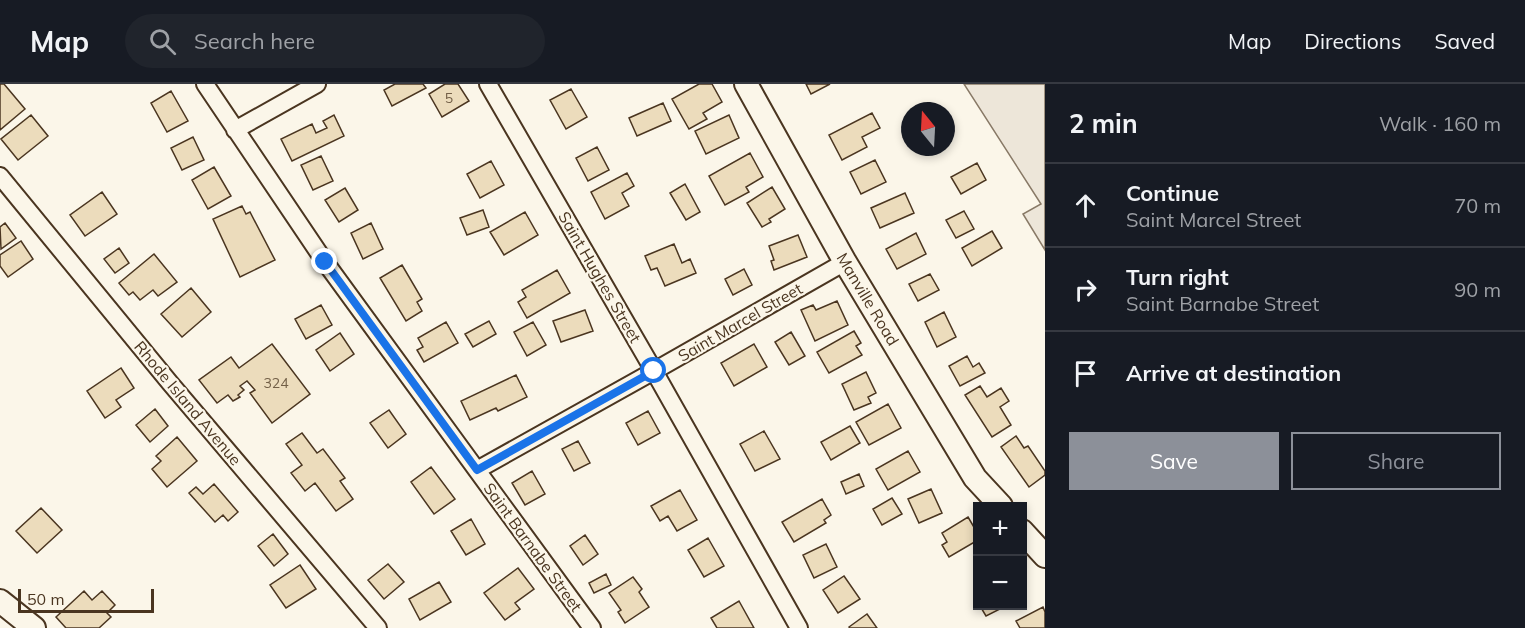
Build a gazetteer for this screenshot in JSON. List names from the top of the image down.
{
  "streets": {
    "main road": ["Manville Road"],
    "street": [
      "Saint Hughes Street",
      "Saint Marcel Street",
      "Rhode Island Avenue",
      "Saint Barnabe Street"
    ]
  },
  "crossings": [
    ["Saint Hughes Street", "Saint Marcel Street"],
    ["Manville Road", "Saint Marcel Street"],
    ["Saint Marcel Street", "Saint Barnabe Street"]
  ],
  "house_numbers": ["5", "324"],
  "scale_bar": "50 m",
  "north": "top",
  "page": {
    "header": "Map",
    "search": "Search here",
    "nav": ["Map", "Directions", "Saved"],
    "heading": ["2 min", "Walk · 160 m"],
    "list": [
      ["Continue", "Saint Marcel Street", "70 m"],
      ["Turn right", "Saint Barnabe Street", "90 m"],
      "Arrive at destination"
    ],
    "buttons": ["Save", "Share"],
    "map_buttons": ["+", "−"],
    "scale": "50 m"
  }
}
